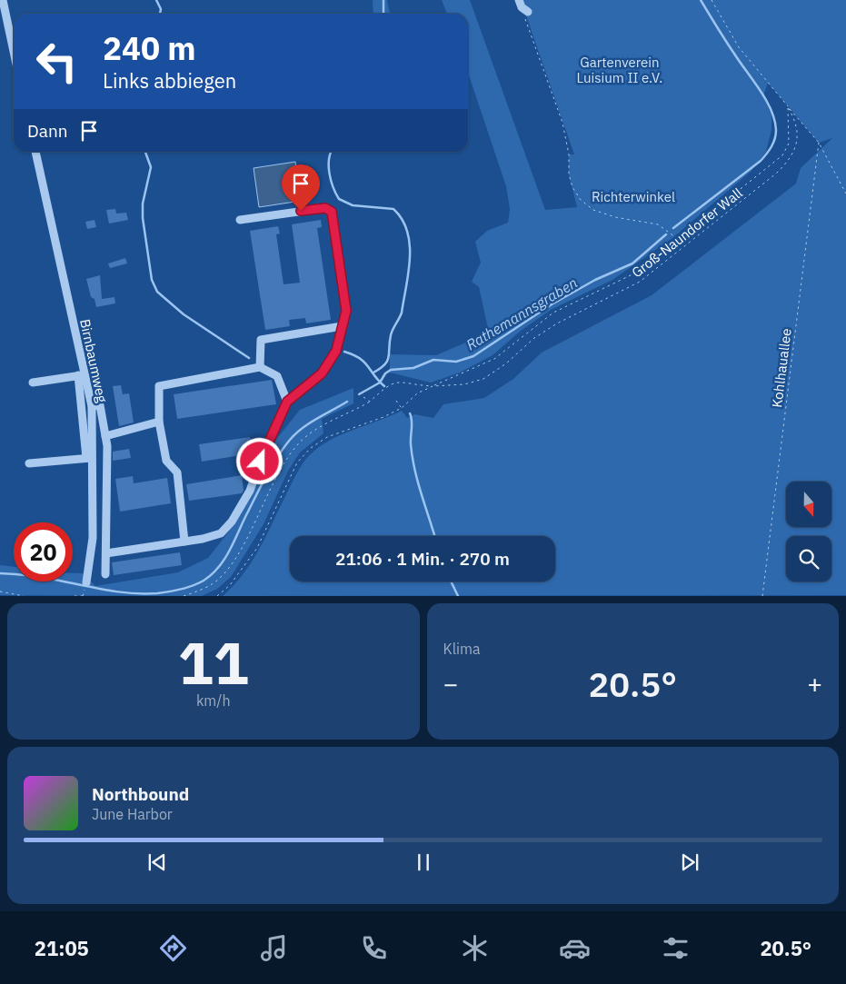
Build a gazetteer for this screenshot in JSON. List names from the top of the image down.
{
  "streets": {
    "street": ["Birnbaumweg"],
    "path": ["Groß-Naundorfer Wall", "Kohlhauallee"]
  },
  "water": ["Rathemannsgraben"],
  "parks": ["Gartenverein Luisium II e.V.", "Richterwinkel"],
  "north": "bottom",
  "page": {
    "turn": ["240 m", "Links abbiegen"],
    "then": "Dann",
    "limit": "20",
    "trip": "21:06 · 1 Min. · 270 m",
    "tile": [
      ["11", "km/h"],
      "Klima"
    ],
    "heat": ["−", "20.5°", "+"],
    "song": ["Northbound", "June Harbor"],
    "tabs": ["21:05", "20.5°"]
  }
}
